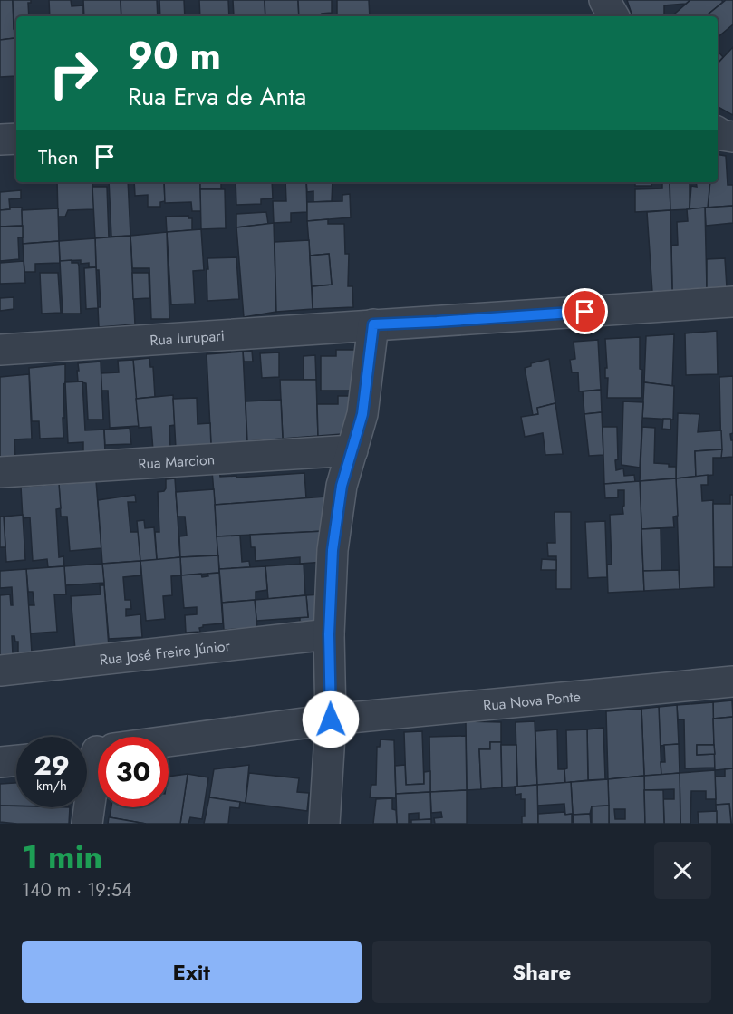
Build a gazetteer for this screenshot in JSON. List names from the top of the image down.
{
  "streets": {
    "street": [
      "Rua Iurupari",
      "Rua Marcion",
      "Rua José Freire Júnior",
      "Rua Nova Ponte"
    ]
  },
  "page": {
    "turn": ["90 m", "Rua Erva de Anta"],
    "then": "Then",
    "speed": "29 km/h",
    "limit": "30",
    "heading": ["1 min", "140 m · 19:54"],
    "buttons": ["Exit", "Share"]
  }
}
